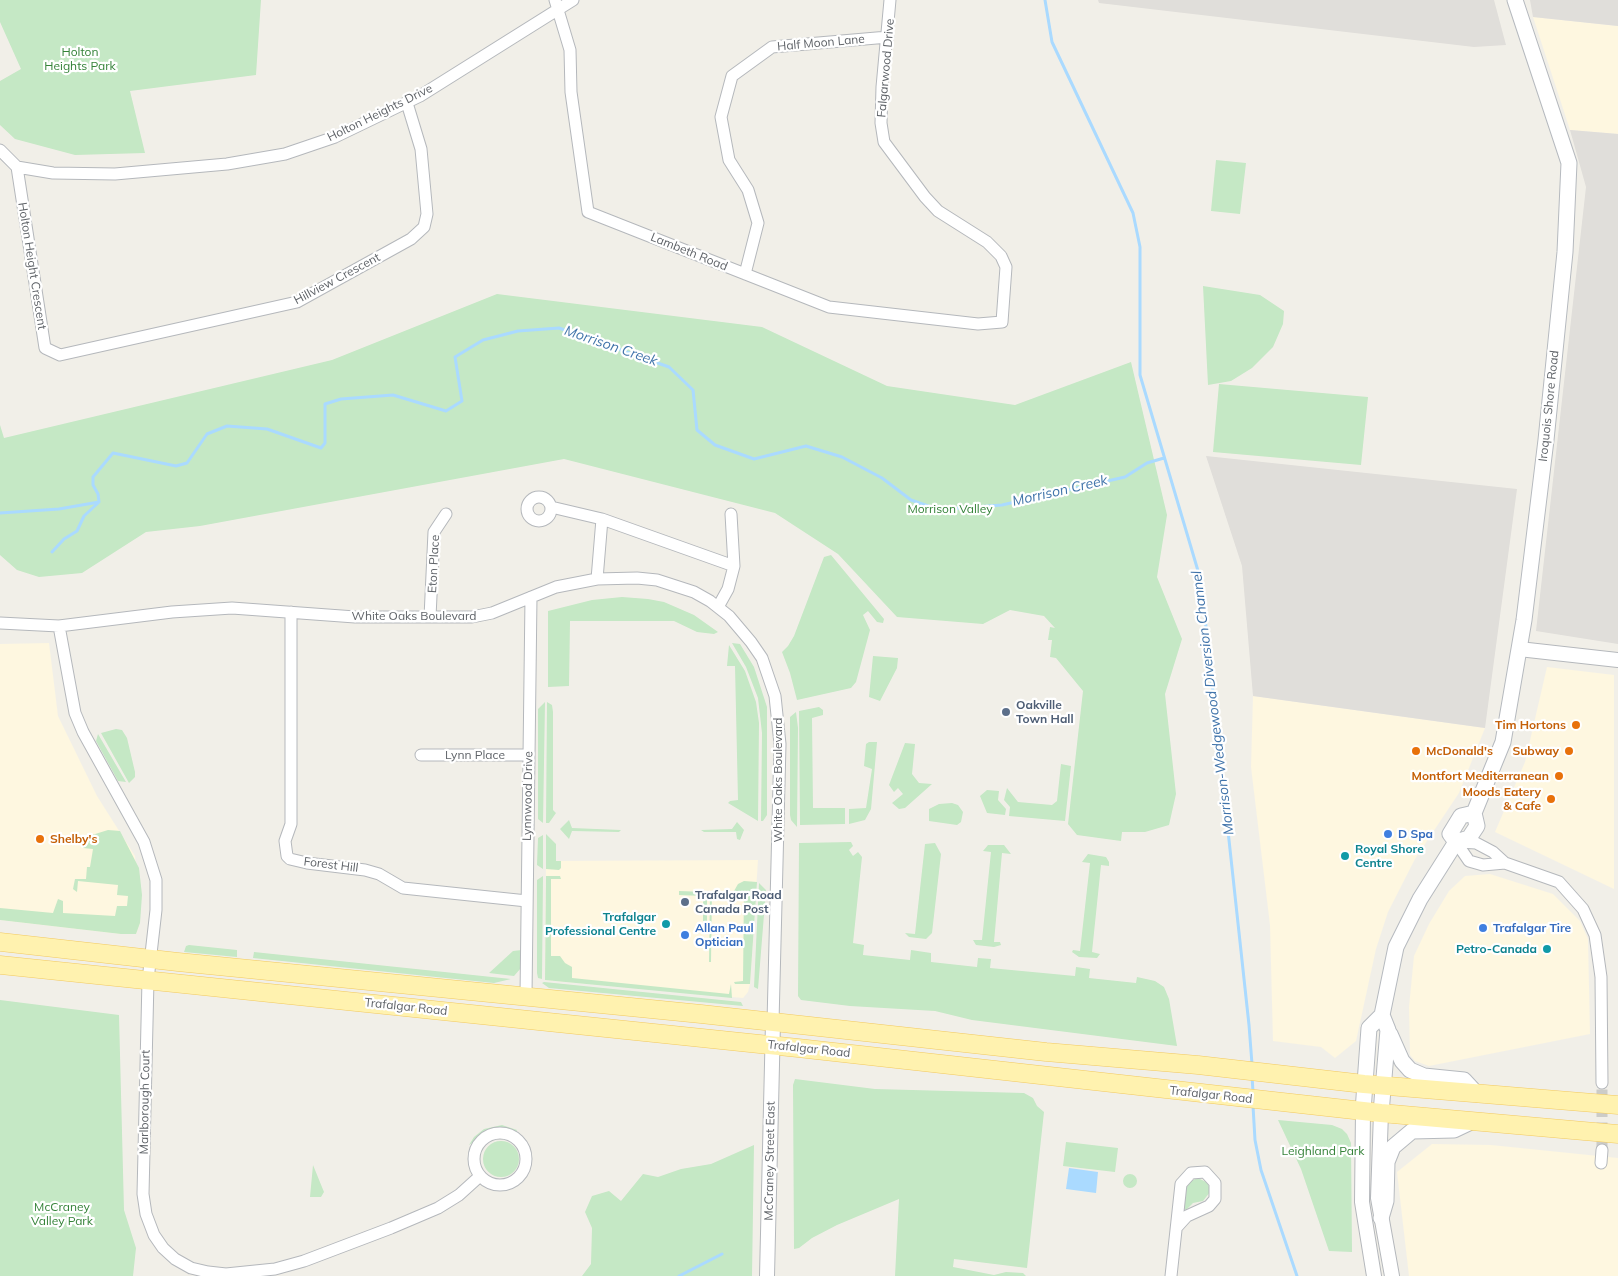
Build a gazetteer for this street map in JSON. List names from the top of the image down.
{
  "streets": {
    "main road": ["Iroquois Shore Road", "Trafalgar Road"],
    "street": [
      "Half Moon Lane",
      "Falgarwood Drive",
      "Holton Heights Drive",
      "Lambeth Road",
      "Holton Height Crescent",
      "Hillview Crescent",
      "Eton Place",
      "White Oaks Boulevard",
      "Lynn Place",
      "Lynnwood Drive",
      "Forest Hill",
      "Marlborough Court",
      "McCraney Street East"
    ]
  },
  "crossings": [
    ["Half Moon Lane", "Falgarwood Drive"],
    ["Half Moon Lane", "Lambeth Road"],
    ["Falgarwood Drive", "Lambeth Road"],
    ["Holton Heights Drive", "Lambeth Road"],
    ["Holton Heights Drive", "Holton Height Crescent"],
    ["Holton Heights Drive", "Hillview Crescent"],
    ["Holton Height Crescent", "Hillview Crescent"],
    ["Iroquois Shore Road", "Trafalgar Road"],
    ["Eton Place", "White Oaks Boulevard"],
    ["White Oaks Boulevard", "Lynnwood Drive"],
    ["White Oaks Boulevard", "Forest Hill"],
    ["White Oaks Boulevard", "Trafalgar Road"],
    ["White Oaks Boulevard", "Marlborough Court"],
    ["White Oaks Boulevard", "McCraney Street East"],
    ["Lynn Place", "Lynnwood Drive"],
    ["Lynnwood Drive", "Forest Hill"],
    ["Lynnwood Drive", "Trafalgar Road"],
    ["Trafalgar Road", "Marlborough Court"],
    ["Trafalgar Road", "McCraney Street East"]
  ],
  "water": ["Morrison Creek", "Morrison-Wedgewood Diversion Channel"],
  "parks": [
    "Holton Heights Park",
    "Morrison Valley",
    "Leighland Park",
    "McCraney Valley Park"
  ],
  "places": [
    "Oakville Town Hall",
    "Tim Hortons",
    "McDonald's",
    "Subway",
    "Montfort Mediterranean",
    "Moods Eatery & Cafe",
    "D Spa",
    "Shelby's",
    "Royal Shore Centre",
    "Trafalgar Road Canada Post",
    "Trafalgar Professional Centre",
    "Trafalgar Tire",
    "Allan Paul Optician",
    "Petro-Canada"
  ]
}
